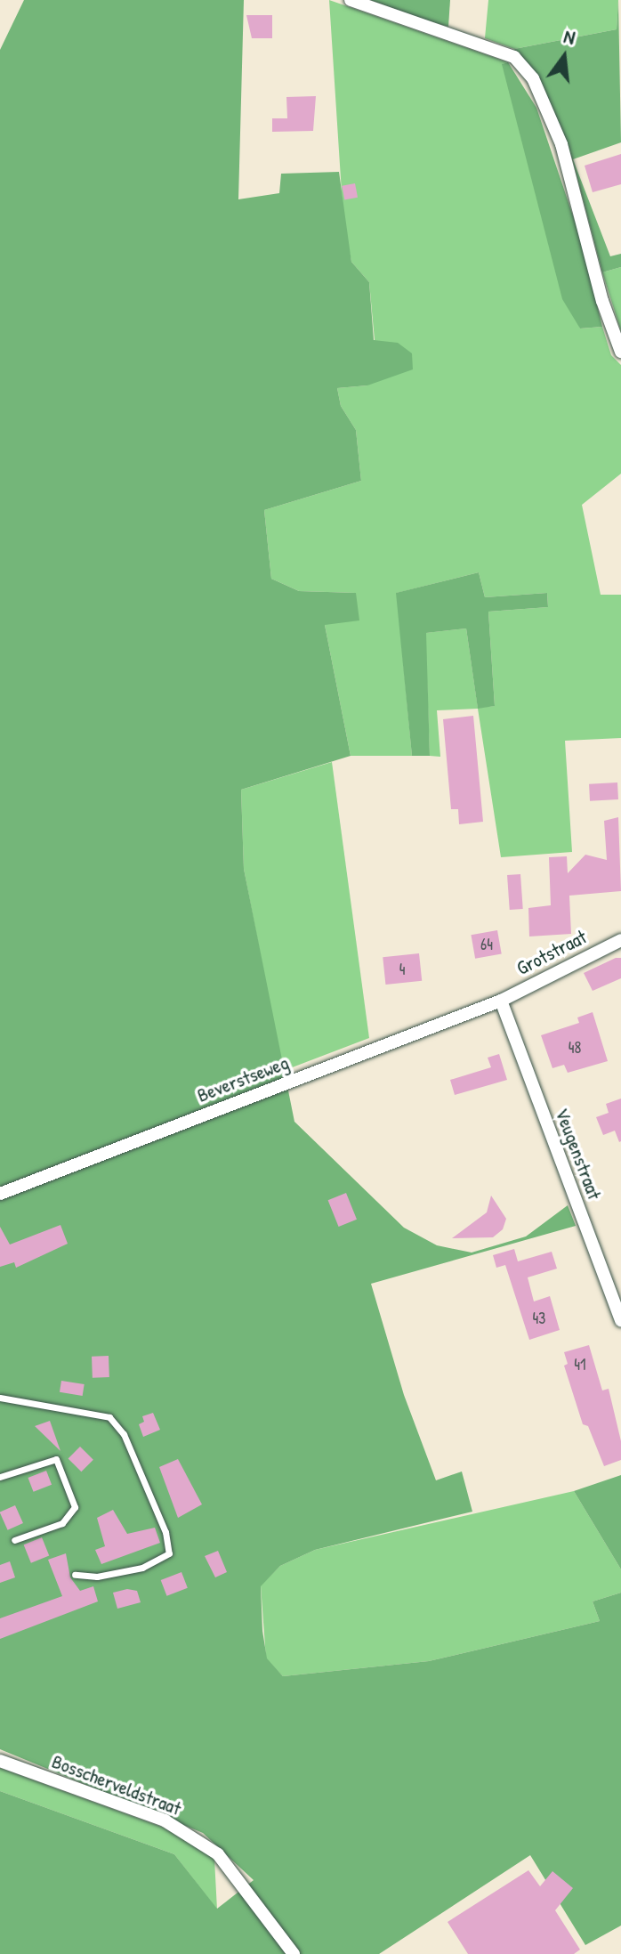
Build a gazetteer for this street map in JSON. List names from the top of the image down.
{
  "streets": {
    "street": [
      "Grotstraat",
      "Beverstseweg",
      "Veugenstraat",
      "Bosscherveldstraat"
    ]
  },
  "crossings": [
    ["Grotstraat", "Beverstseweg"],
    ["Grotstraat", "Veugenstraat"],
    ["Beverstseweg", "Veugenstraat"]
  ],
  "house_numbers": [
    "64",
    "4",
    "48",
    "43",
    "41"
  ],
  "north": "top"
}
